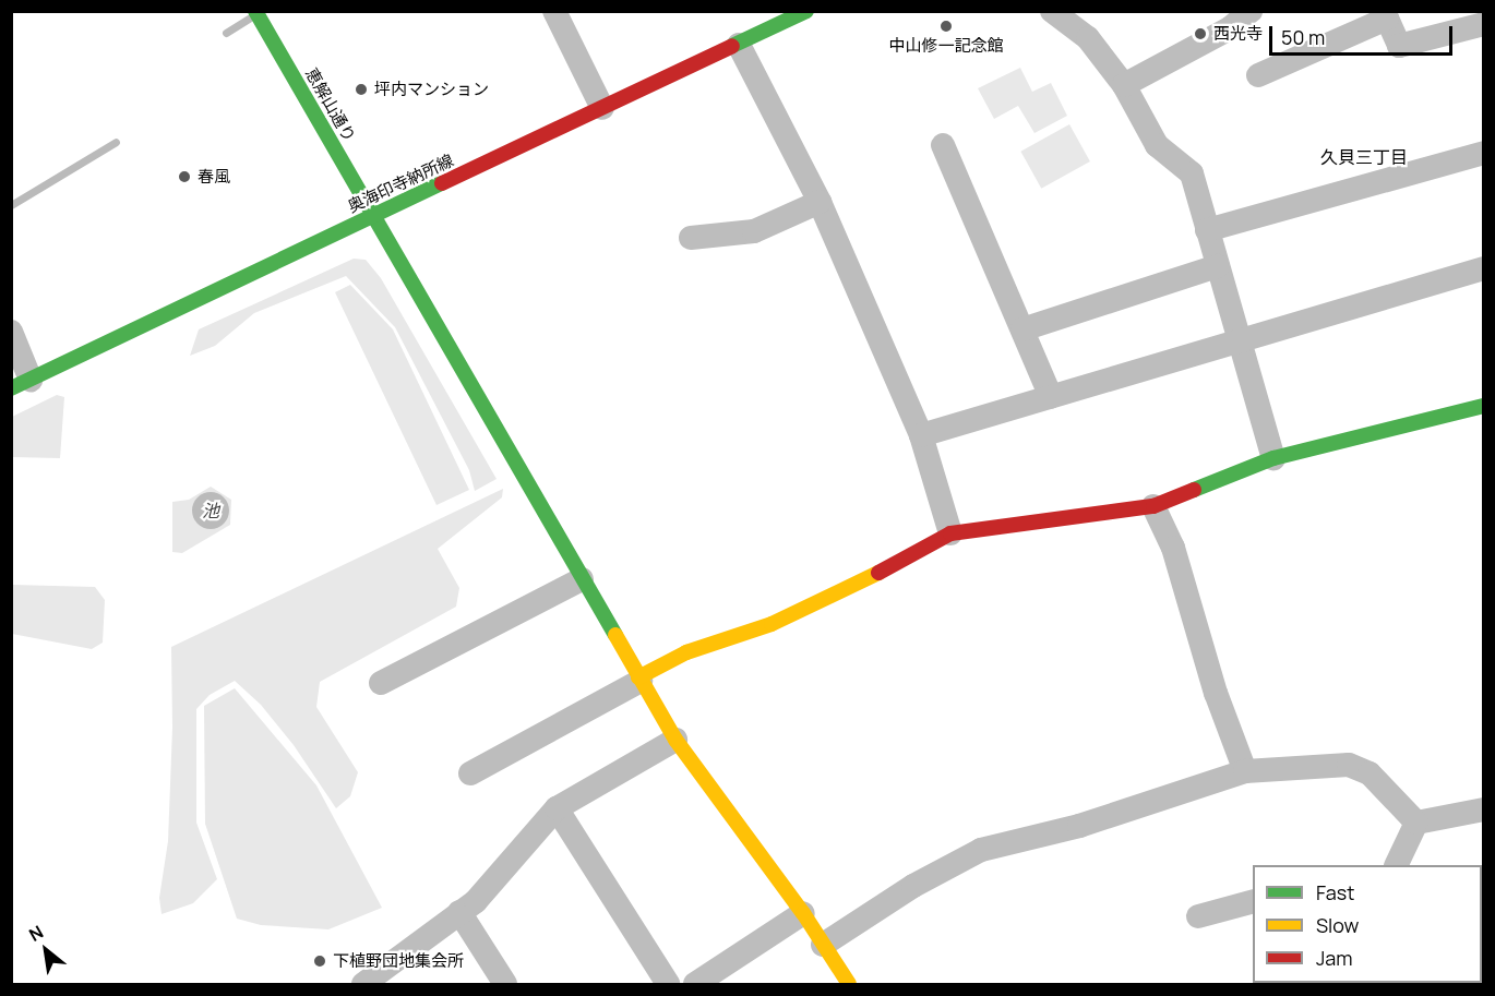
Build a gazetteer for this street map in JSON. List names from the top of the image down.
{
  "streets": {
    "street": ["恵解山通り", "奥海印寺納所線"]
  },
  "crossings": [
    ["恵解山通り", "奥海印寺納所線"]
  ],
  "districts": ["久貝三丁目"],
  "water": ["池"],
  "places": [
    "中山修一記念館",
    "西光寺",
    "坪内マンション",
    "春風",
    "下植野団地集会所"
  ],
  "legend": ["Fast", "Slow", "Jam"],
  "scale_bar": "50 m",
  "north": "top left"
}
